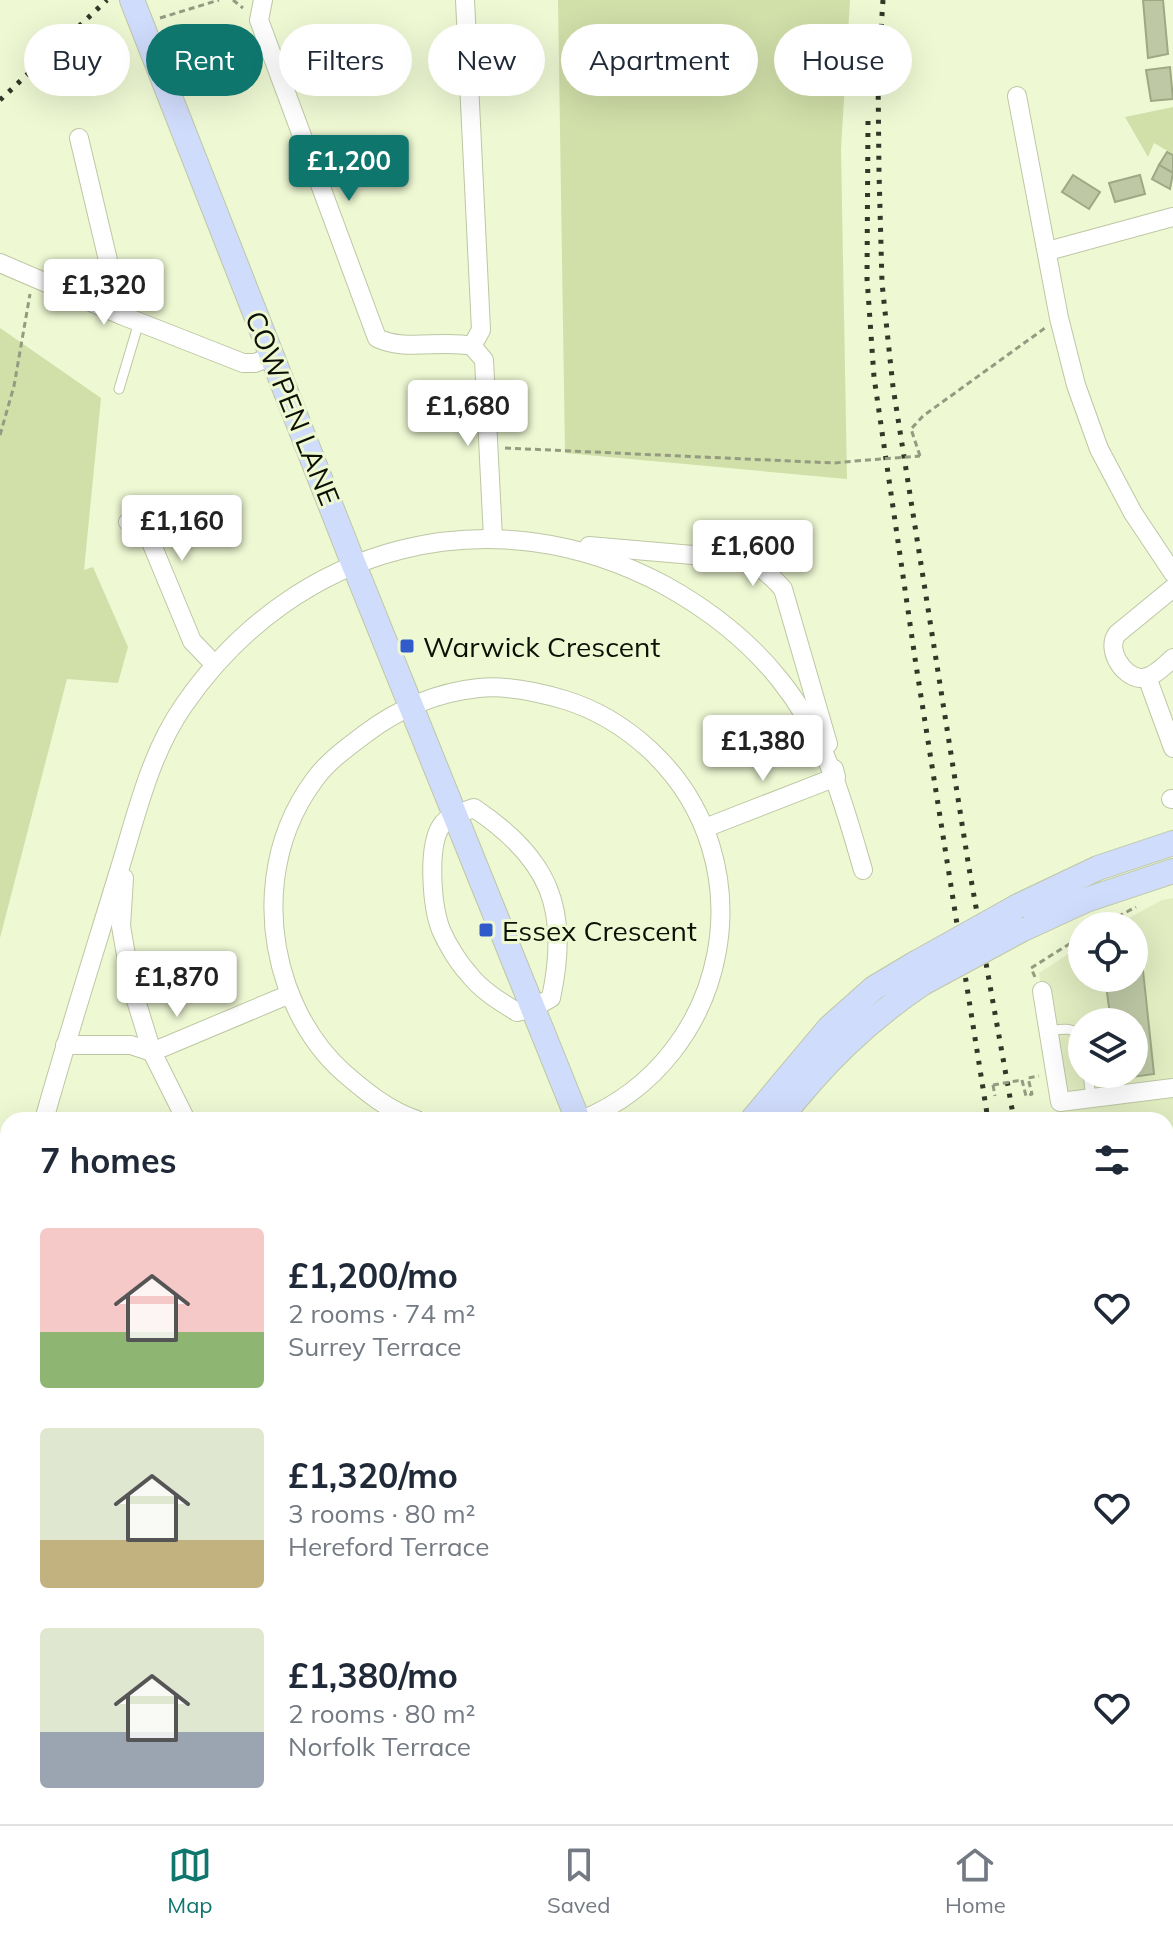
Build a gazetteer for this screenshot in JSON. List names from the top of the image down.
{
  "streets": {
    "street": ["COWPEN LANE"]
  },
  "places": {
    "transit": ["Warwick Crescent", "Essex Crescent"]
  },
  "page": {
    "chip": [
      "Buy",
      "Rent",
      "Filters",
      "New",
      "Apartment",
      "House"
    ],
    "price": [
      "£1,200",
      "£1,320",
      "£1,680",
      "£1,160",
      "£1,600",
      "£1,380",
      "£1,870"
    ],
    "heading": "7 homes",
    "list": [
      {
        "name": "£1,200/mo",
        "note": "2 rooms · 74 m² · Surrey Terrace"
      },
      {
        "name": "£1,320/mo",
        "note": "3 rooms · 80 m² · Hereford Terrace"
      },
      {
        "name": "£1,380/mo",
        "note": "2 rooms · 80 m² · Norfolk Terrace"
      }
    ],
    "tabs": ["Map", "Saved", "Home"]
  }
}
